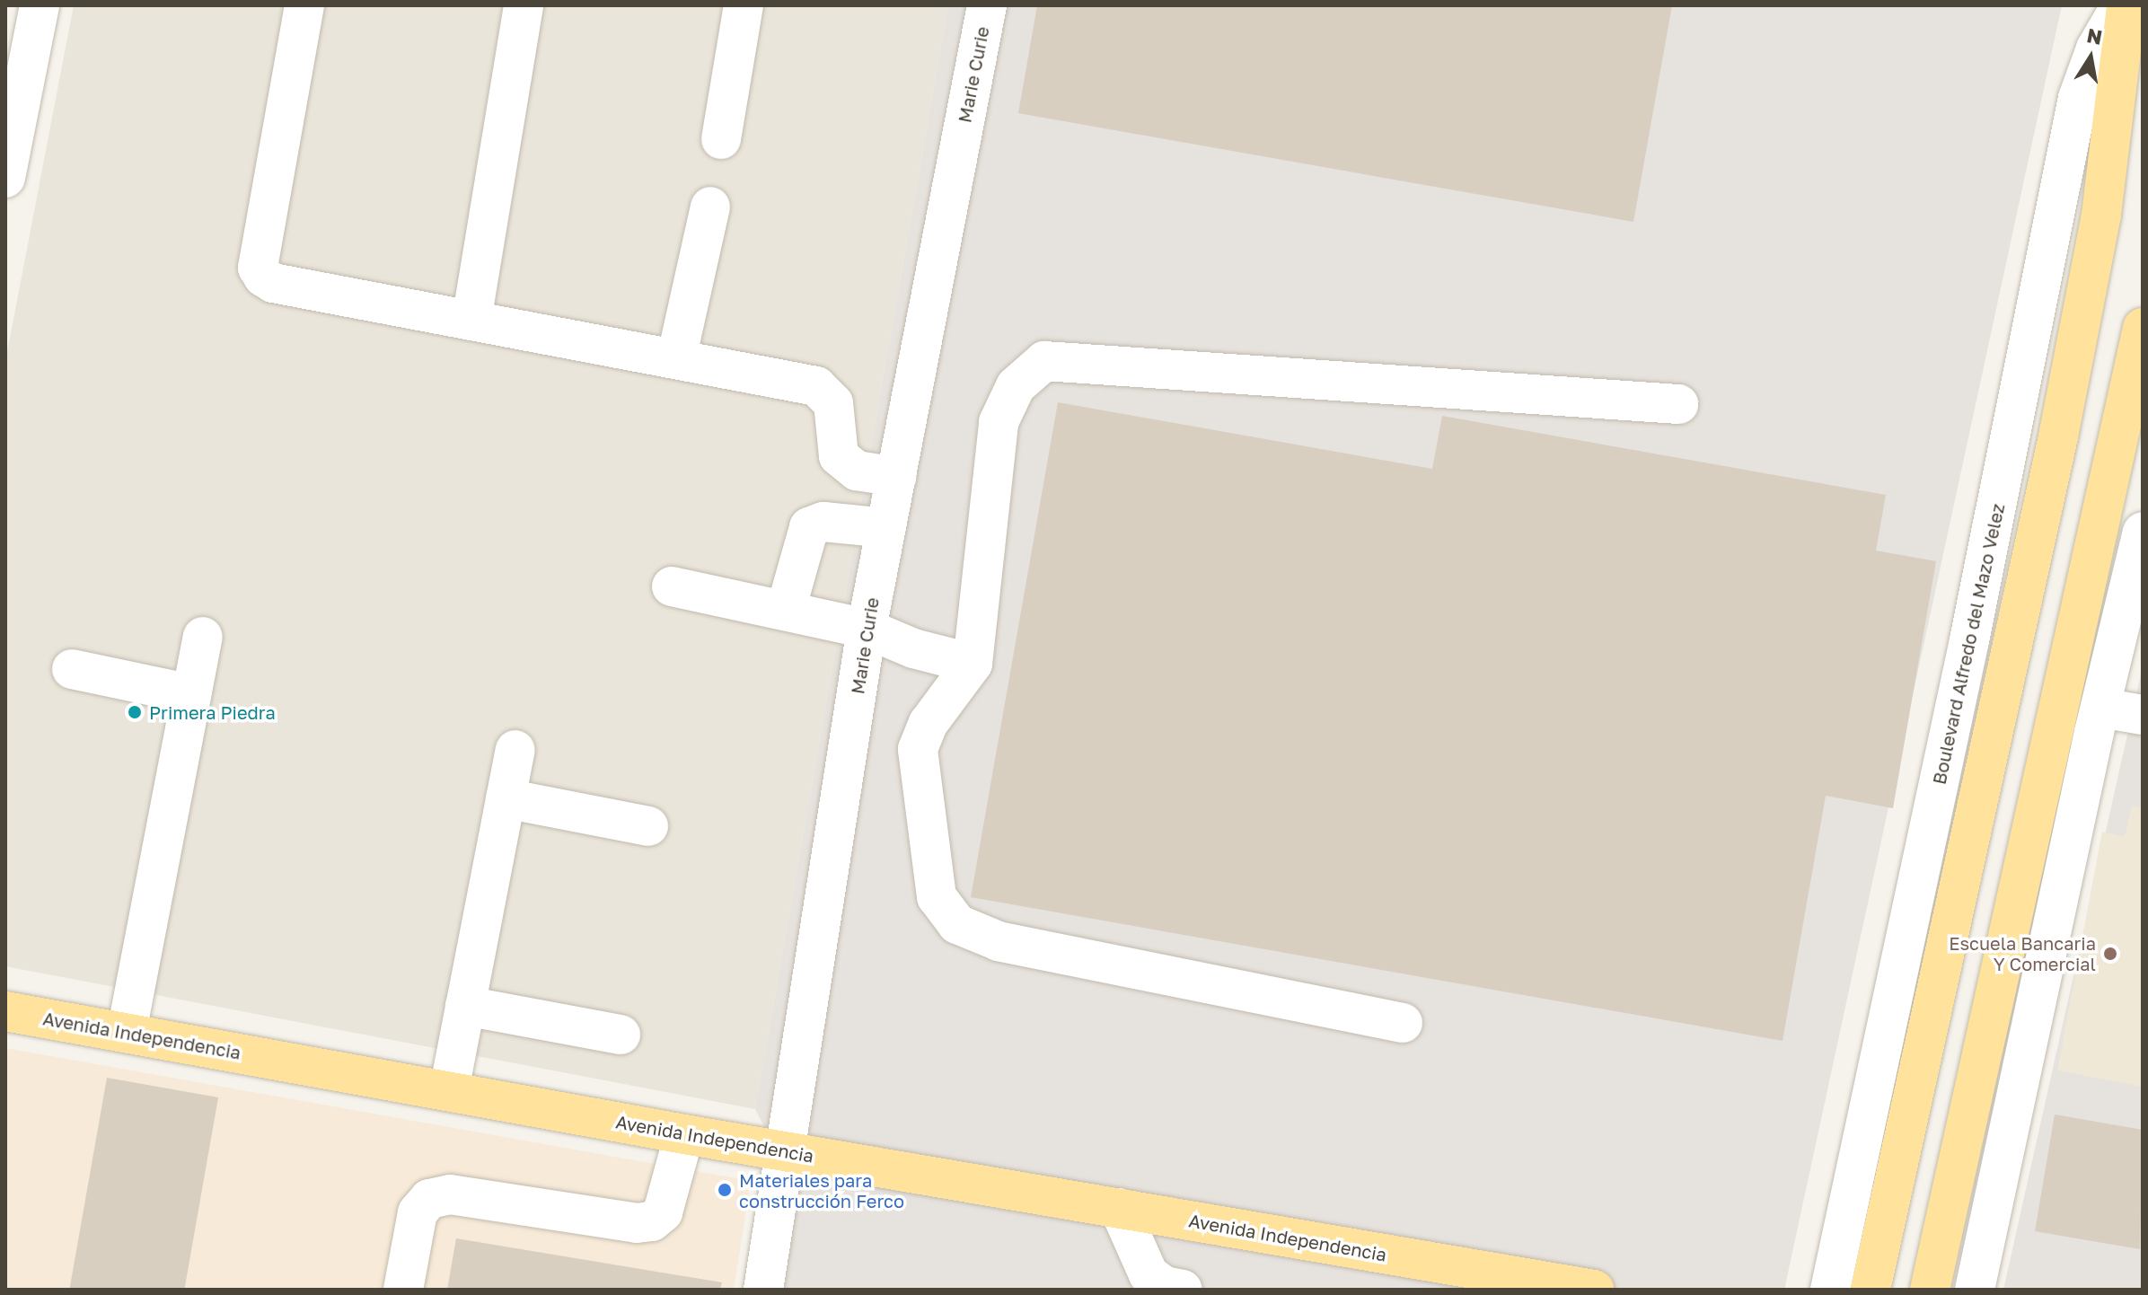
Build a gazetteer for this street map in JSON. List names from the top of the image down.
{
  "streets": {
    "main road": ["Boulevard Alfredo del Mazo Velez", "Avenida Independencia"],
    "street": ["Marie Curie"]
  },
  "crossings": [
    ["Marie Curie", "Avenida Independencia"]
  ],
  "places": ["Primera Piedra", "Escuela Bancaria Y Comercial", "Materiales para construcción Ferco"],
  "north": "top"
}
